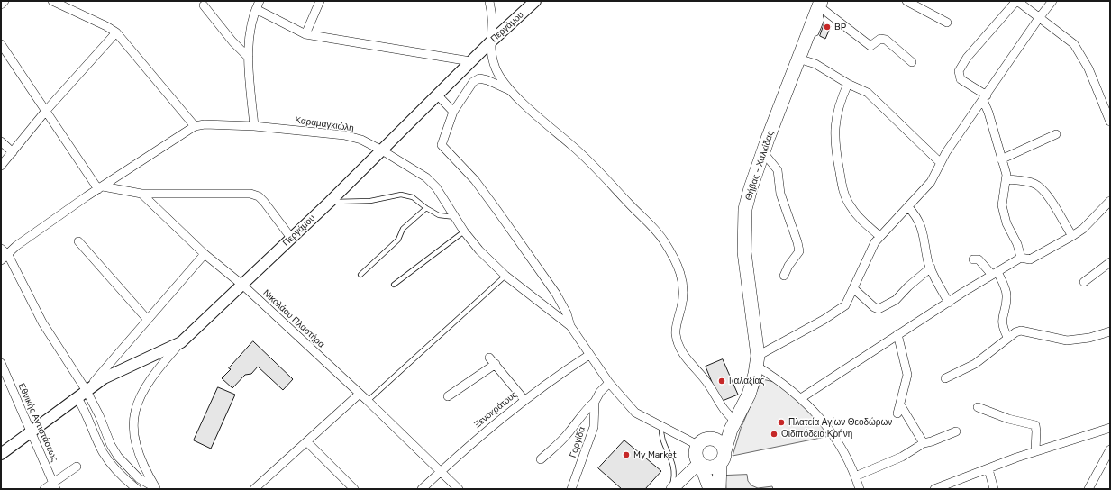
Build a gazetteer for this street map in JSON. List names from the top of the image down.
{
  "streets": {
    "main road": ["Θήβας - Χαλκίδας"],
    "street": [
      "Περγάμου",
      "Καραμαγκιώλη",
      "Νικολάου Πλαστήρα",
      "Ξενοκράτους",
      "Εθνικής Αντιστάσεως",
      "Γοργίδα"
    ]
  },
  "crossings": [
    ["Περγάμου", "Καραμαγκιώλη"],
    ["Περγάμου", "Νικολάου Πλαστήρα"],
    ["Νικολάου Πλαστήρα", "Ξενοκράτους"]
  ],
  "places": [
    "BP",
    "Γαλαξίας",
    "Πλατεία Αγίων Θεοδώρων",
    "Οιδιπόδεια Κρήνη",
    "My Market"
  ]
}
